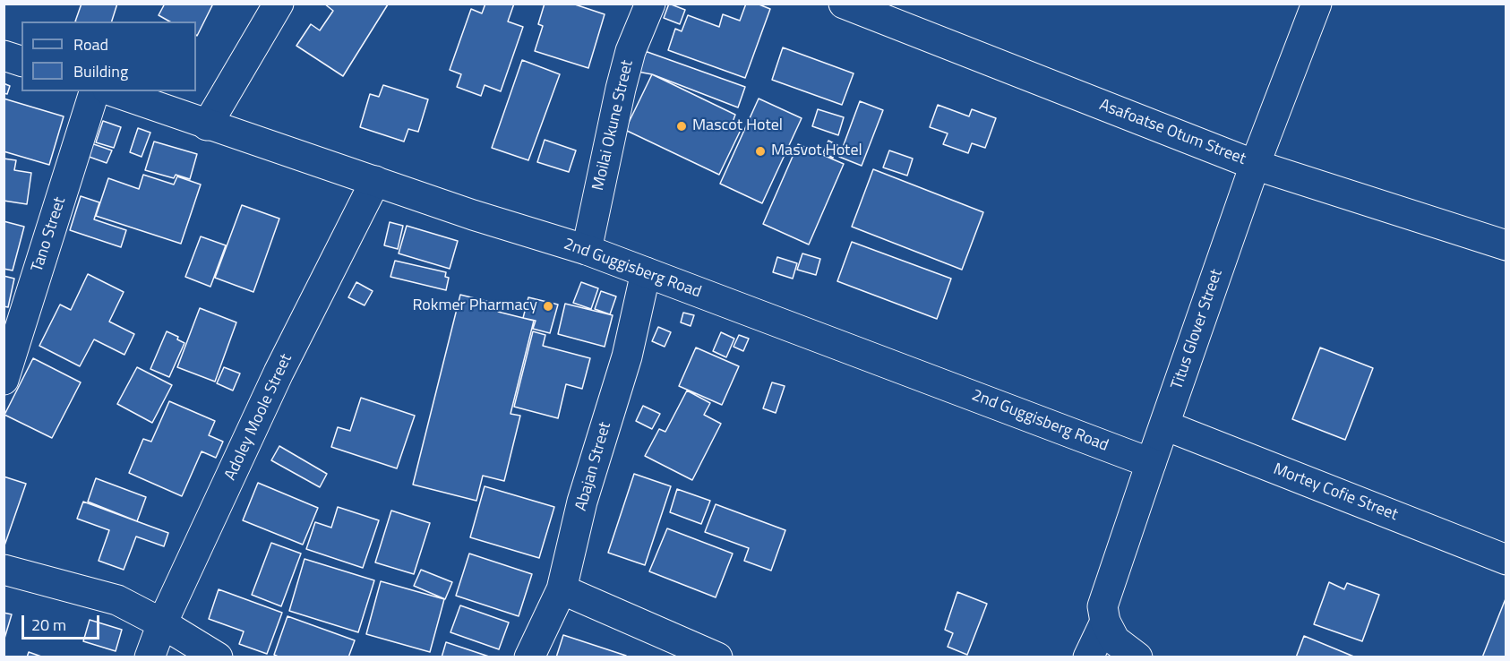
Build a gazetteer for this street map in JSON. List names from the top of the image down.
{
  "streets": {
    "street": [
      "Moilai Okune Street",
      "Asafoatse Otum Street",
      "Tano Street",
      "2nd Guggisberg Road",
      "Titus Glover Street",
      "Adoley Moole Street",
      "Abajan Street",
      "Mortey Cofie Street"
    ]
  },
  "crossings": [
    ["Moilai Okune Street", "2nd Guggisberg Road"],
    ["Asafoatse Otum Street", "Titus Glover Street"],
    ["2nd Guggisberg Road", "Titus Glover Street"],
    ["2nd Guggisberg Road", "Adoley Moole Street"],
    ["2nd Guggisberg Road", "Abajan Street"],
    ["Titus Glover Street", "Mortey Cofie Street"]
  ],
  "places": ["Mascot Hotel", "Masvot Hotel", "Rokmer Pharmacy"],
  "legend": ["Road", "Building"],
  "scale_bar": "20 m"
}
